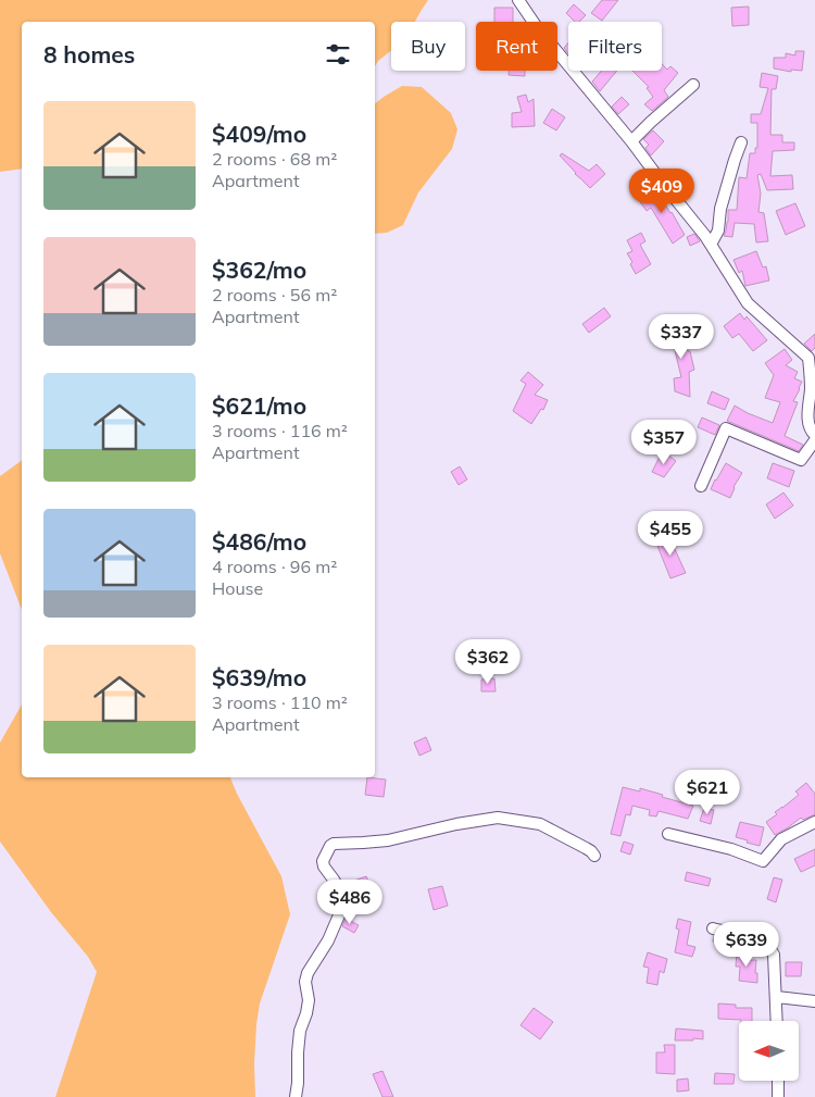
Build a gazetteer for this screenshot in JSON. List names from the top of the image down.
{
  "north": "left",
  "page": {
    "chip": ["Buy", "Rent", "Filters"],
    "heading": "8 homes",
    "list": [
      {
        "name": "$409/mo",
        "note": "2 rooms · 68 m² · Apartment"
      },
      {
        "name": "$362/mo",
        "note": "2 rooms · 56 m² · Apartment"
      },
      {
        "name": "$621/mo",
        "note": "3 rooms · 116 m² · Apartment"
      },
      {
        "name": "$486/mo",
        "note": "4 rooms · 96 m² · House"
      },
      {
        "name": "$639/mo",
        "note": "3 rooms · 110 m² · Apartment"
      }
    ],
    "price": [
      "$409",
      "$337",
      "$357",
      "$455",
      "$362",
      "$621",
      "$486",
      "$639"
    ]
  }
}
